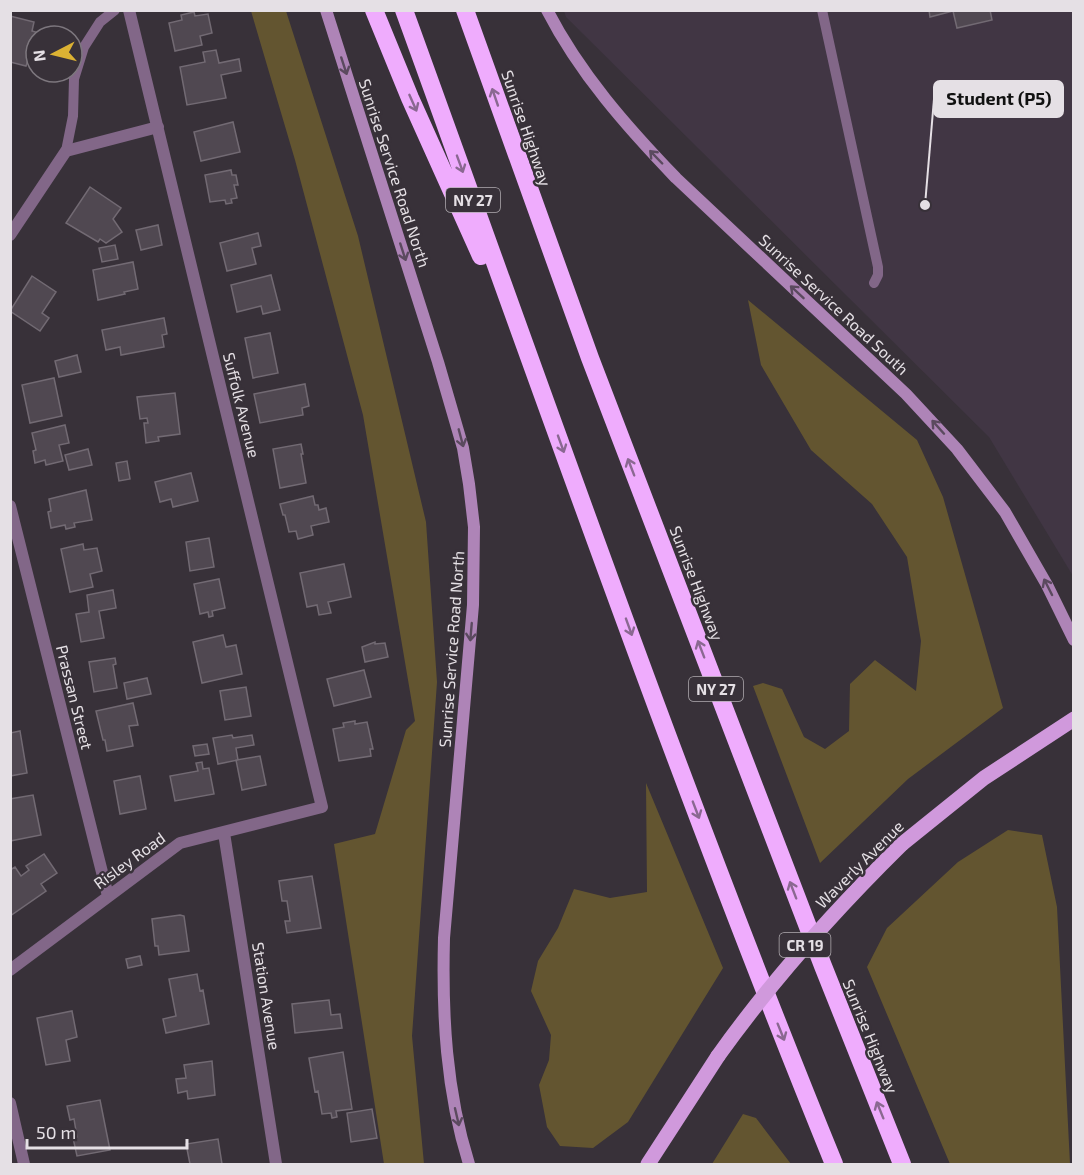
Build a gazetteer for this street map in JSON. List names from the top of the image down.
{
  "streets": {
    "highway": ["Sunrise Highway", "NY 27"],
    "main road": [
      "Sunrise Service Road North",
      "Sunrise Service Road South",
      "Waverly Avenue",
      "CR 19"
    ],
    "street": [
      "Suffolk Avenue",
      "Prassan Street",
      "Risley Road",
      "Station Avenue"
    ]
  },
  "crossings": [
    ["Suffolk Avenue", "Risley Road"],
    ["Prassan Street", "Risley Road"],
    ["Risley Road", "Station Avenue"]
  ],
  "one_way": ["Sunrise Service Road North", "Sunrise Service Road South"],
  "places": ["Student (P5)"],
  "scale_bar": "50 m",
  "north": "left"
}
